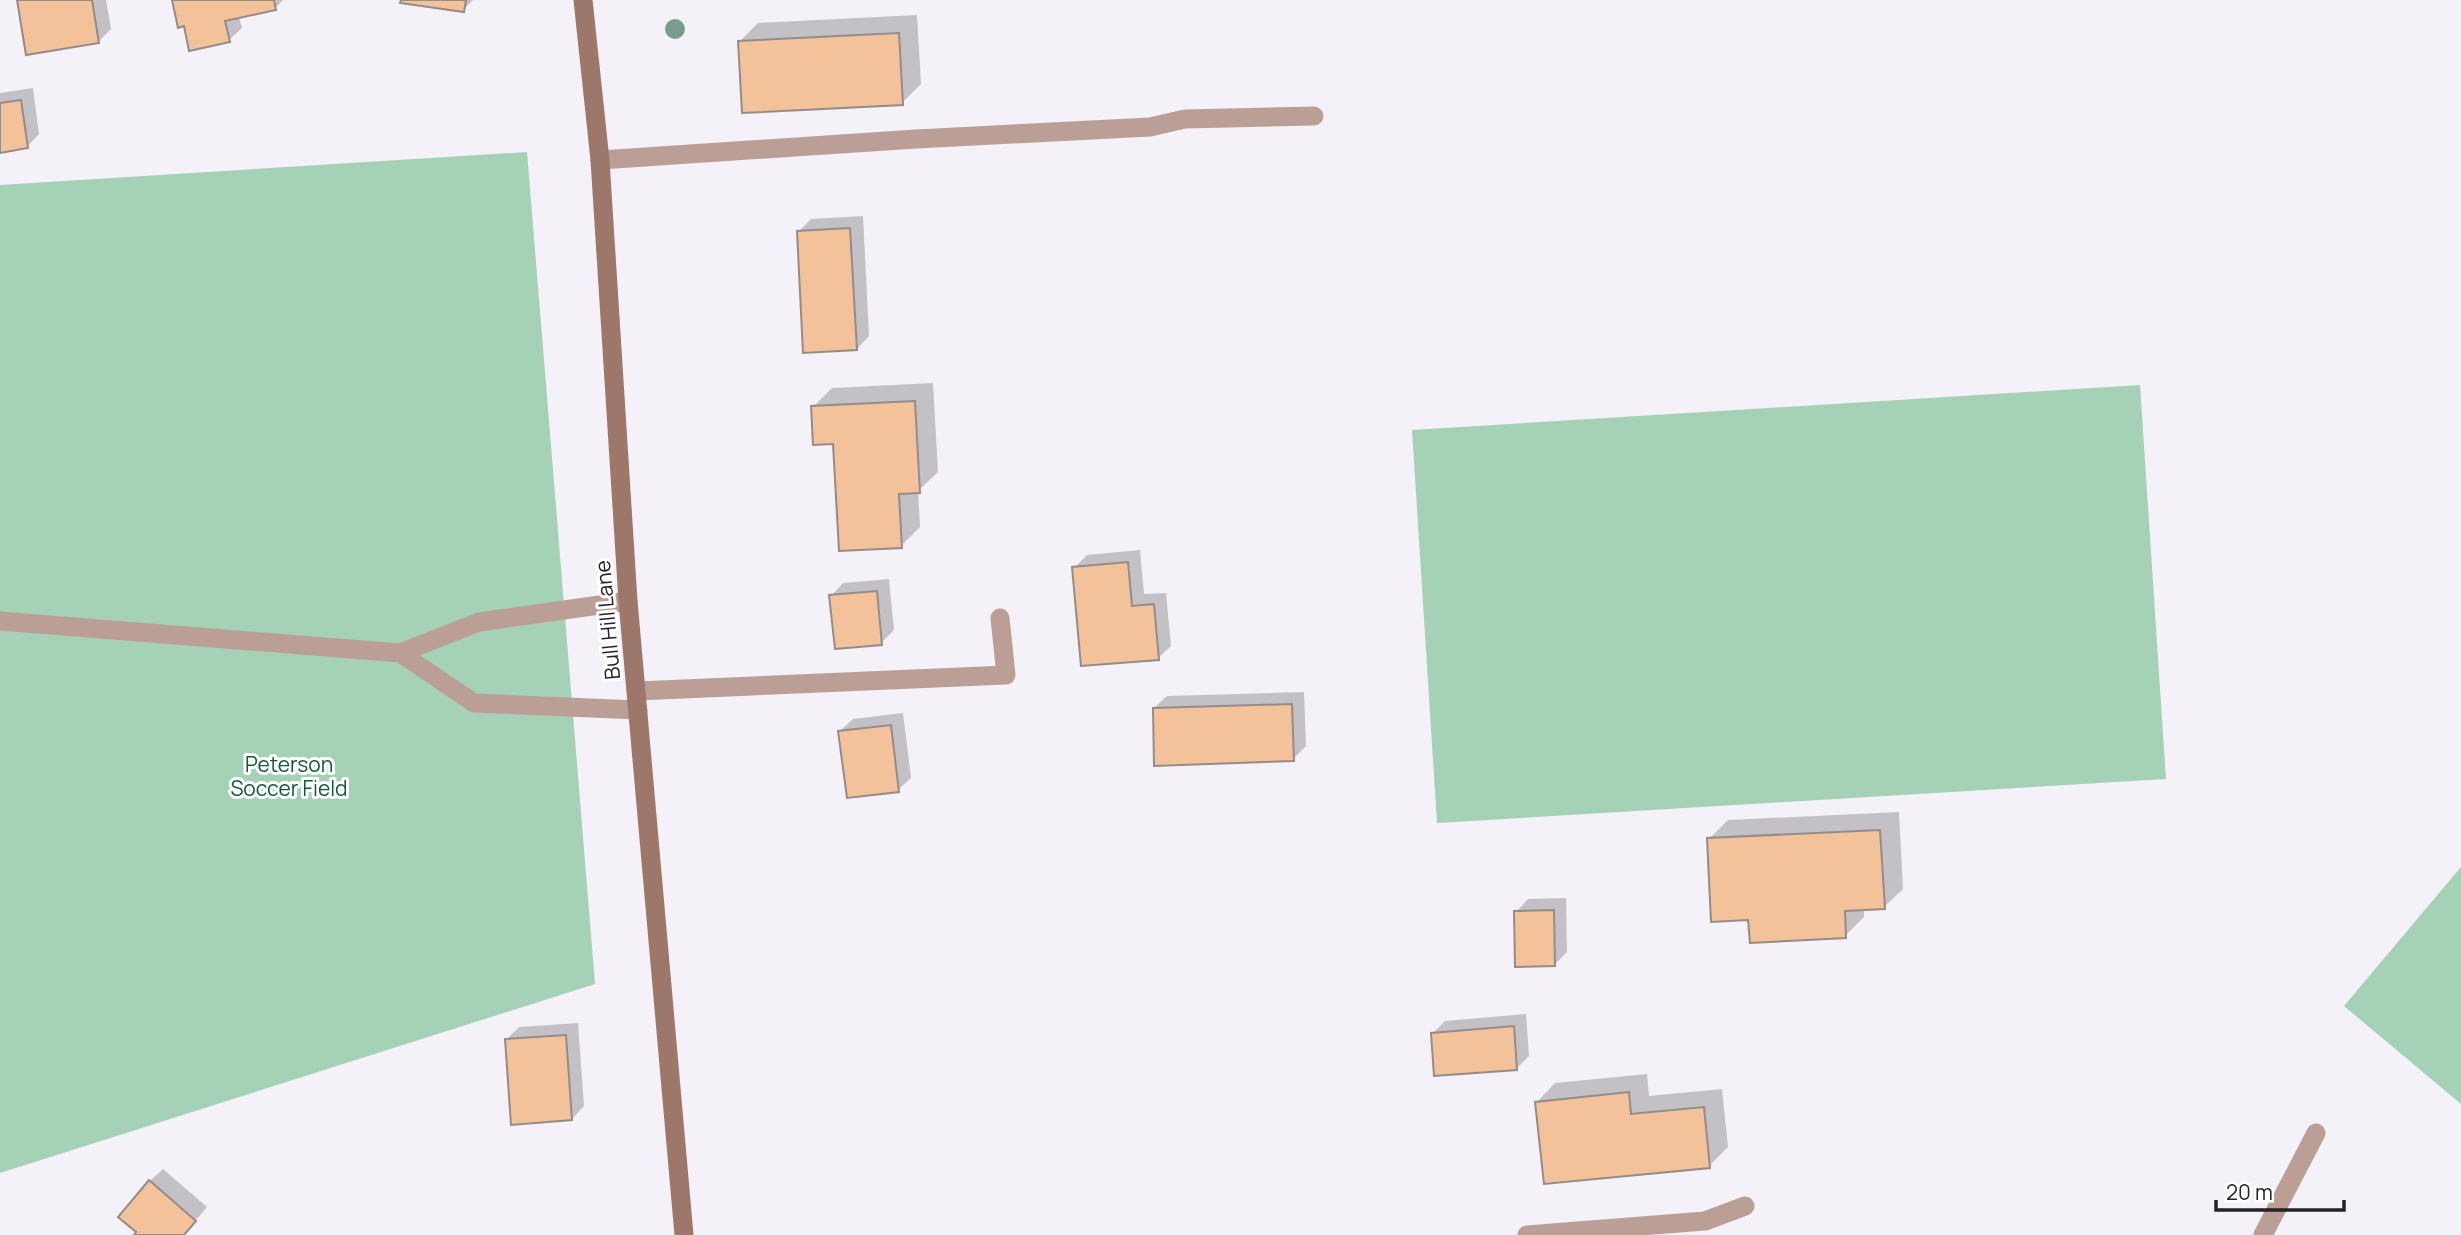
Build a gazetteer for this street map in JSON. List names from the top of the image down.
{
  "streets": {
    "main road": ["Bull Hill Lane"]
  },
  "parks": ["Peterson Soccer Field"],
  "scale_bar": "20 m"
}
